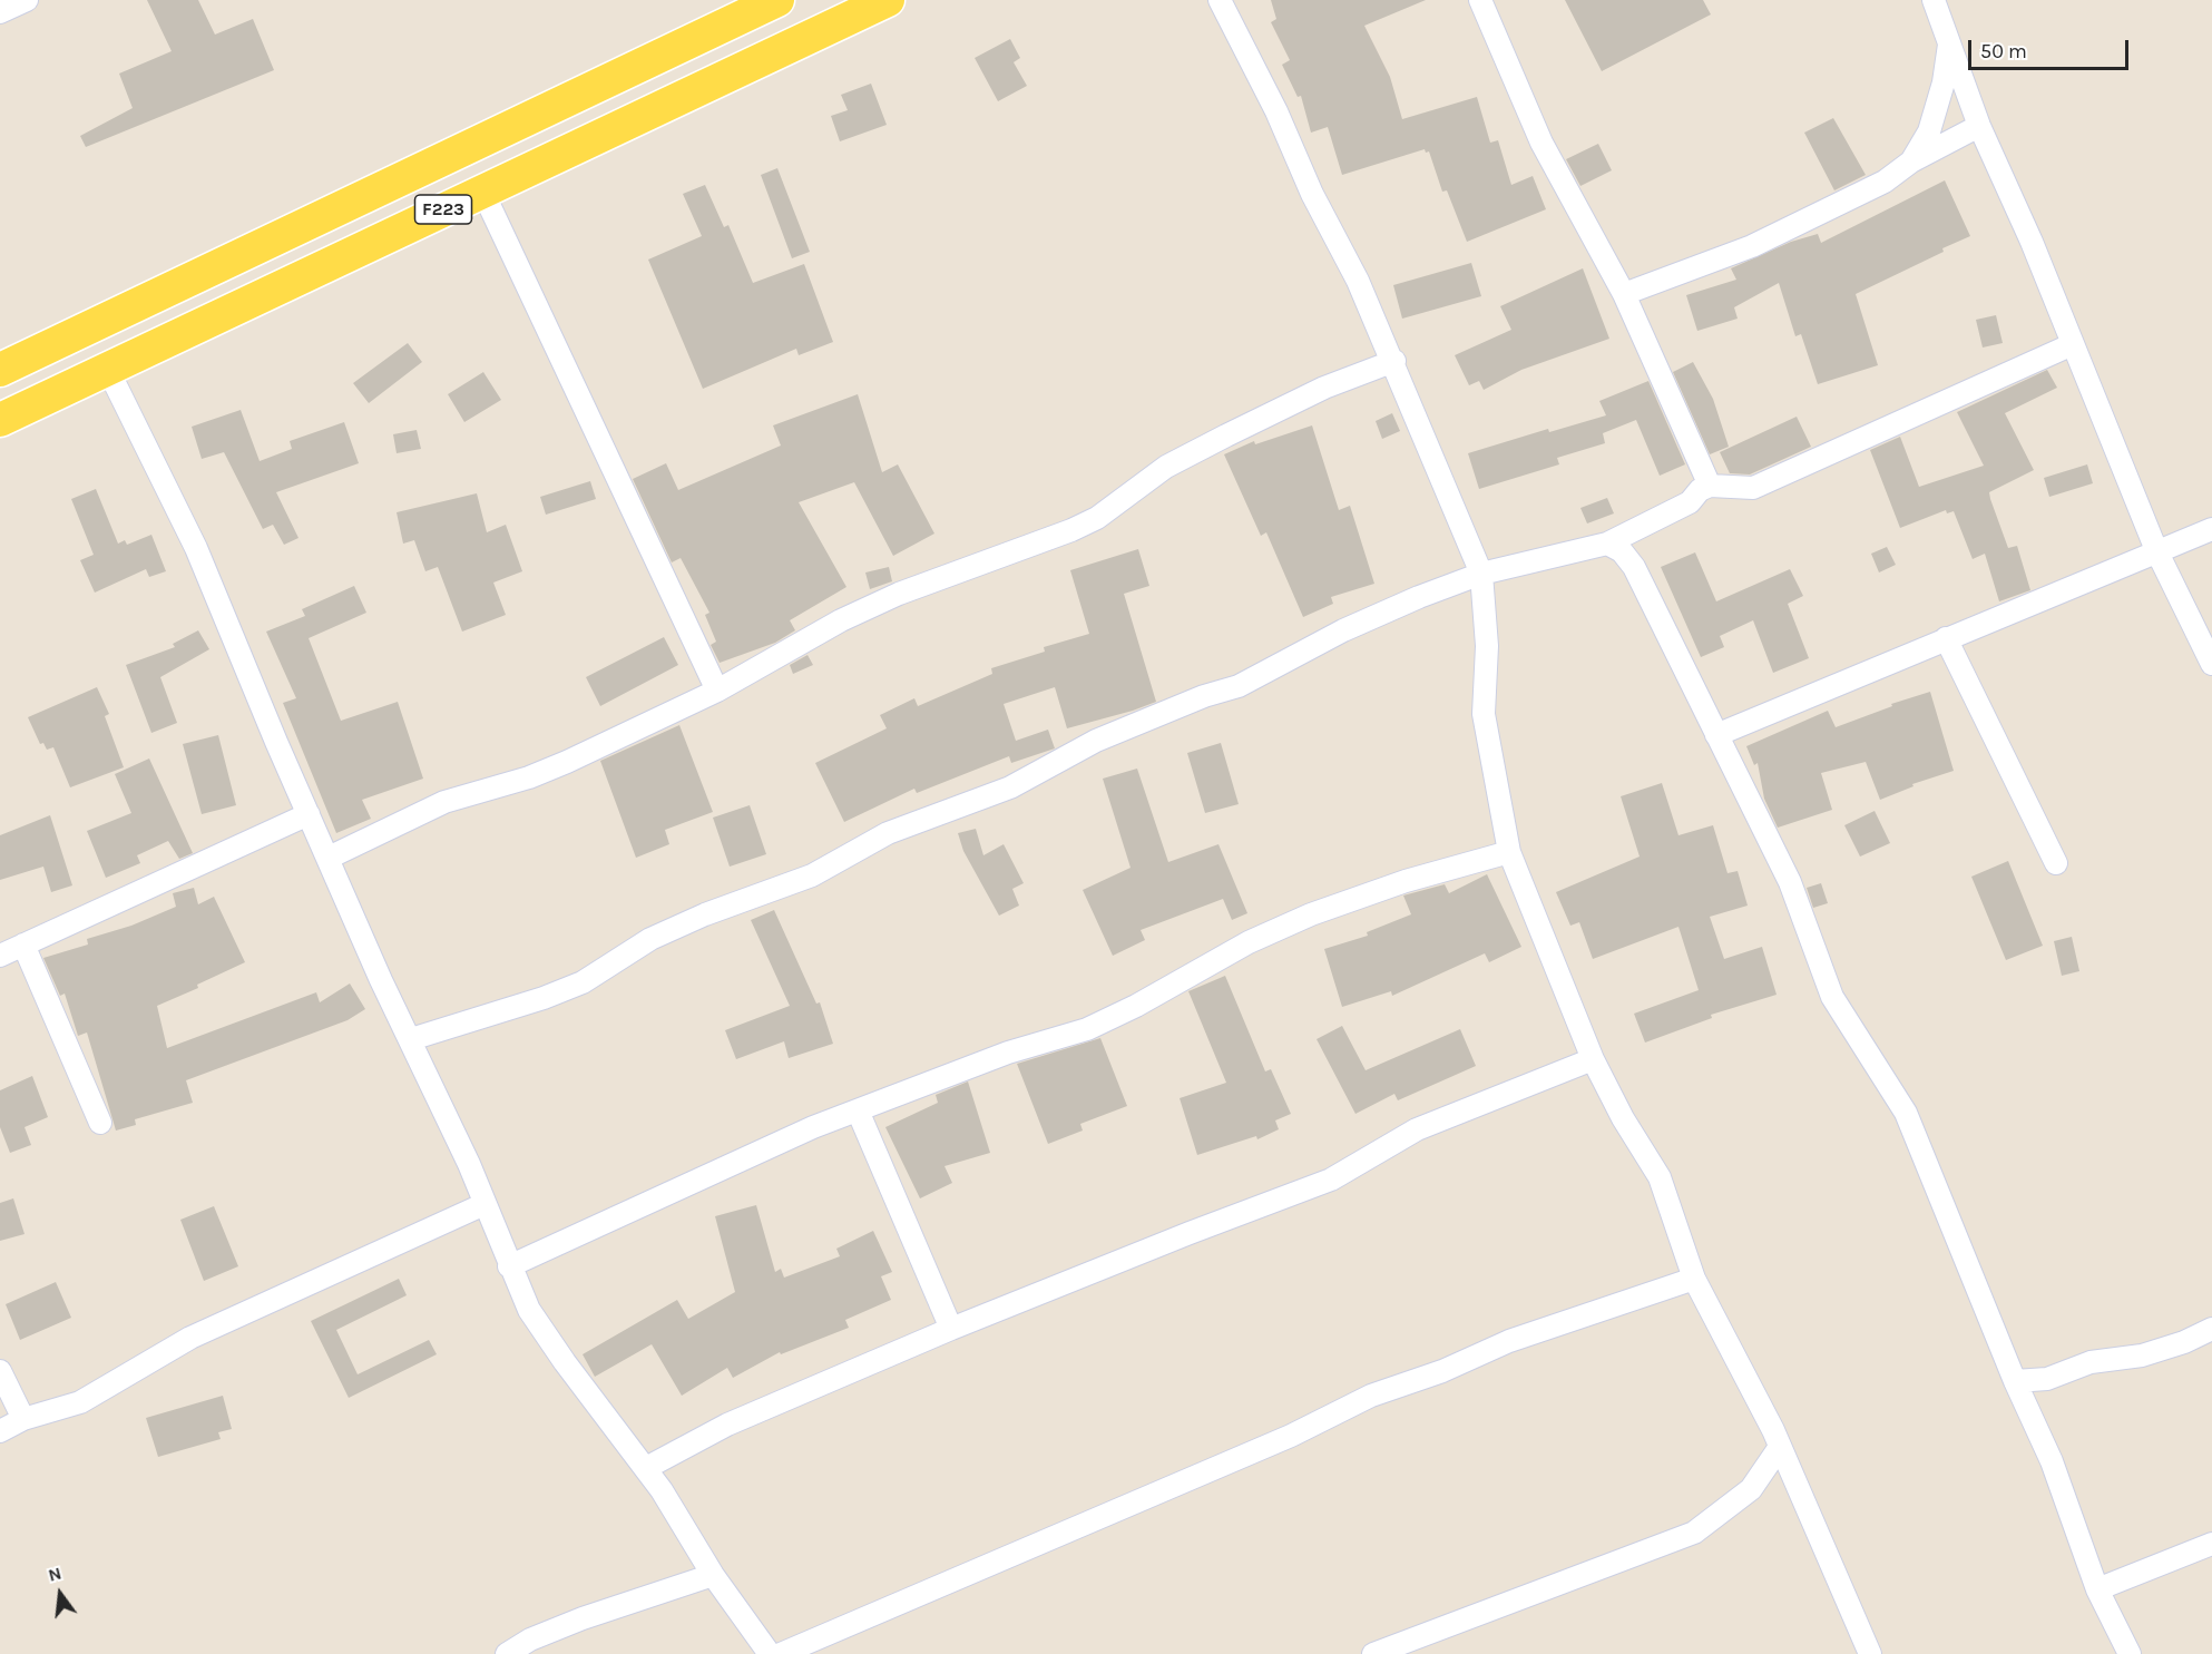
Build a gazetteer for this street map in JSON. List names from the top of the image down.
{
  "streets": {
    "main road": ["F223"]
  },
  "scale_bar": "50 m",
  "north": "top"
}
